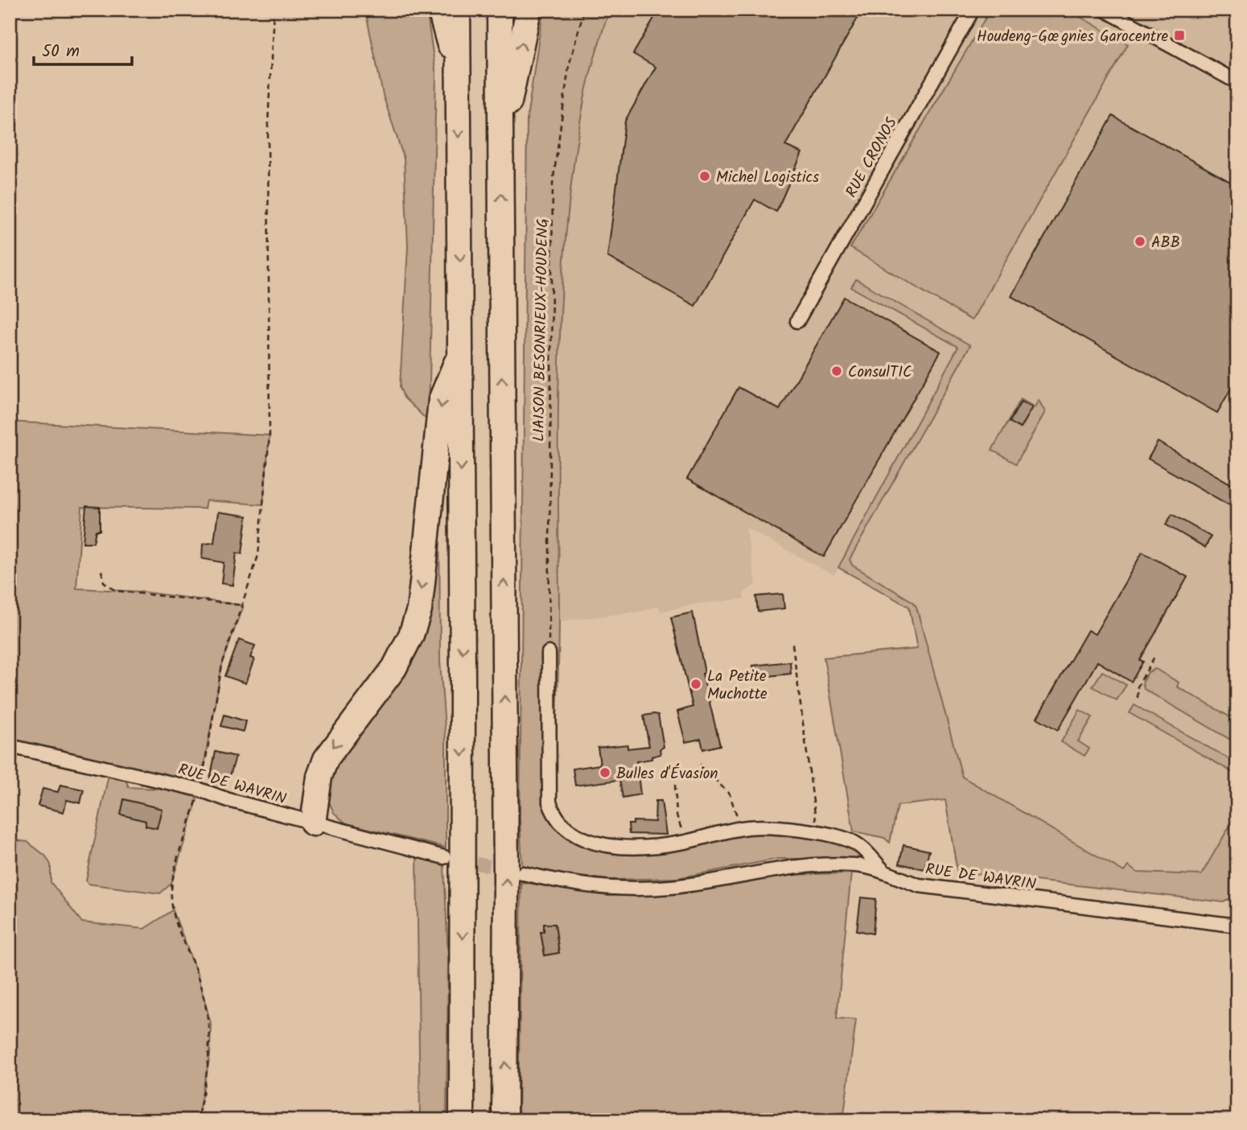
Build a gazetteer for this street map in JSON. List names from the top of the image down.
{
  "streets": {
    "street": ["RUE CRONOS", "RUE DE WAVRIN"],
    "path": ["LIAISON BESONRIEUX-HOUDENG"]
  },
  "places": {
    "transit": ["Houdeng-Gœgnies Garocentre"],
    "other": [
      "Michel Logistics",
      "ABB",
      "ConsulTIC",
      "La Petite Muchotte",
      "Bulles d'Évasion"
    ]
  },
  "scale_bar": "50 m"
}
